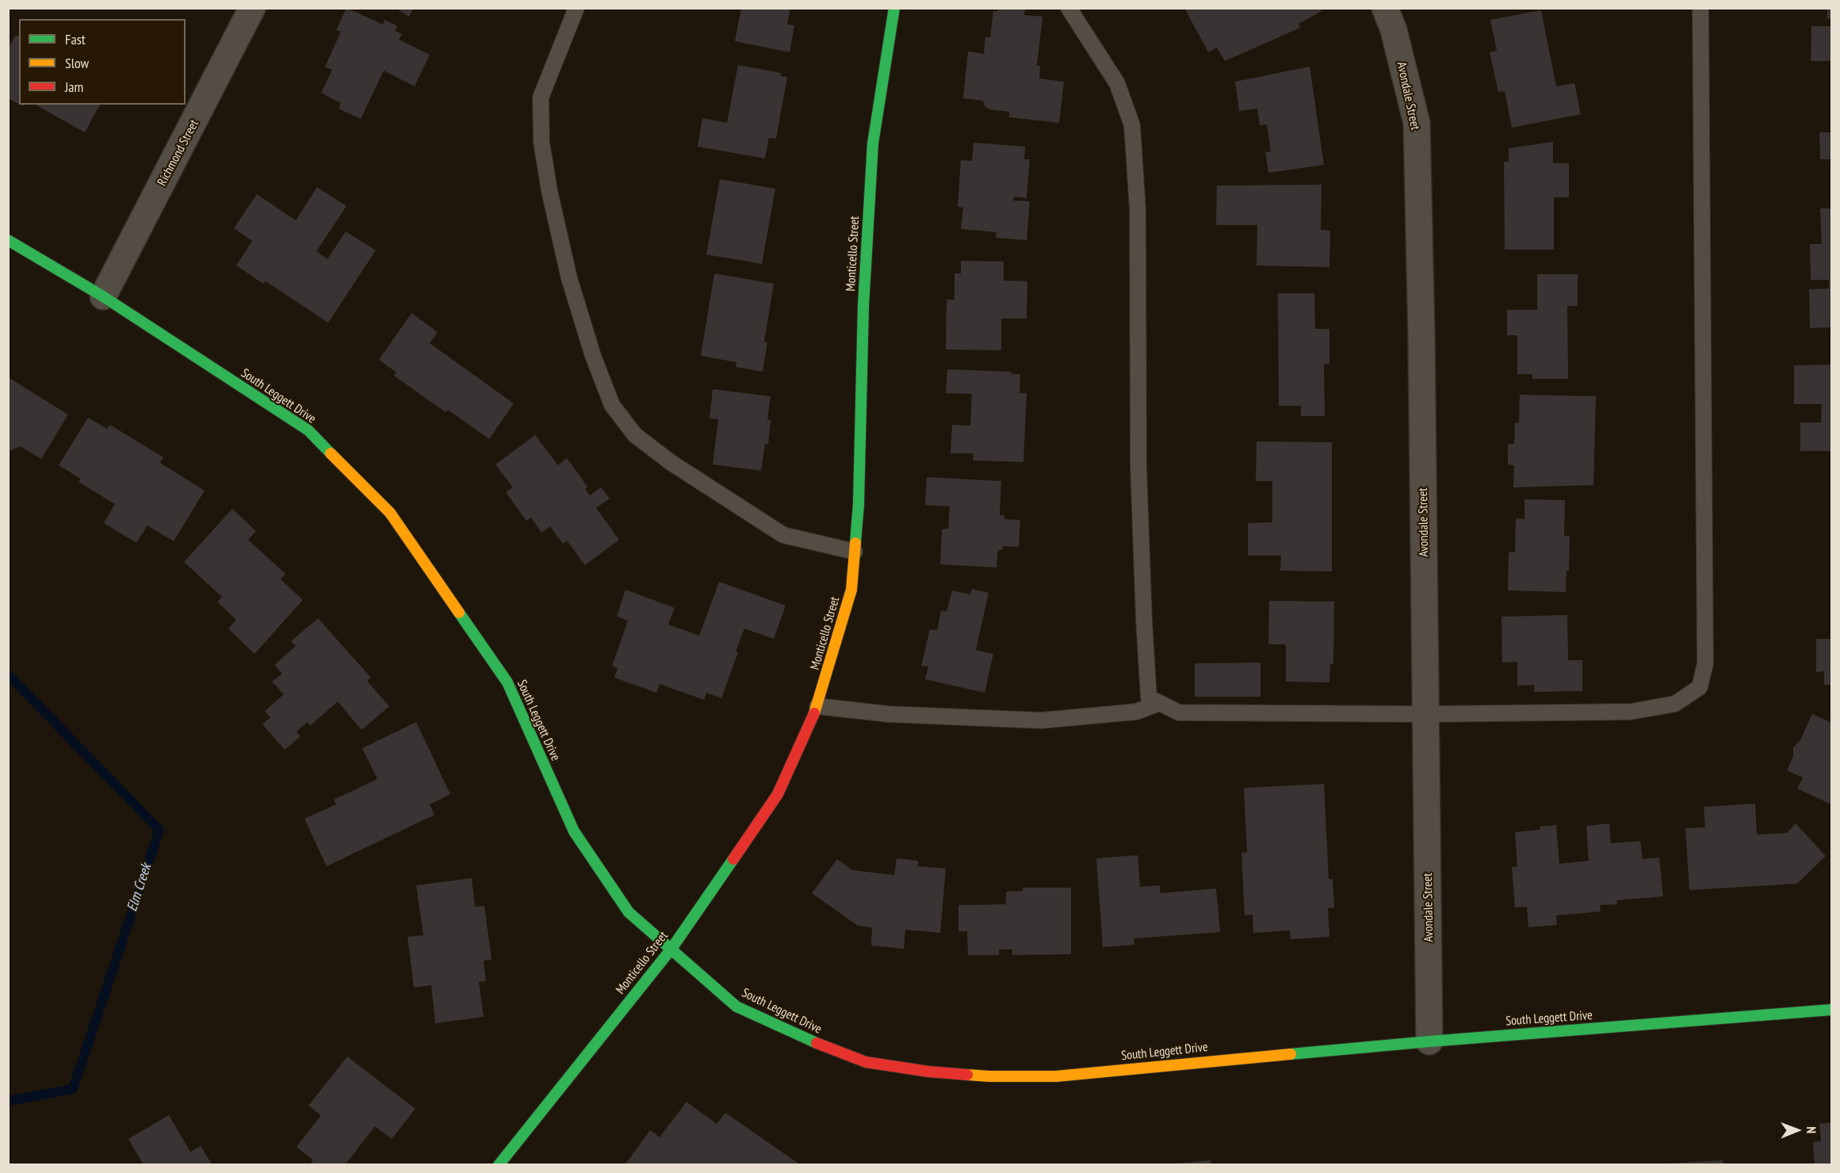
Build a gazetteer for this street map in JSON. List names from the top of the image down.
{
  "streets": {
    "street": [
      "Avondale Street",
      "Richmond Street",
      "Monticello Street",
      "South Leggett Drive"
    ]
  },
  "crossings": [
    ["Avondale Street", "South Leggett Drive"],
    ["Richmond Street", "South Leggett Drive"],
    ["Monticello Street", "South Leggett Drive"]
  ],
  "water": ["Elm Creek"],
  "legend": ["Fast", "Slow", "Jam"],
  "north": "right"
}
